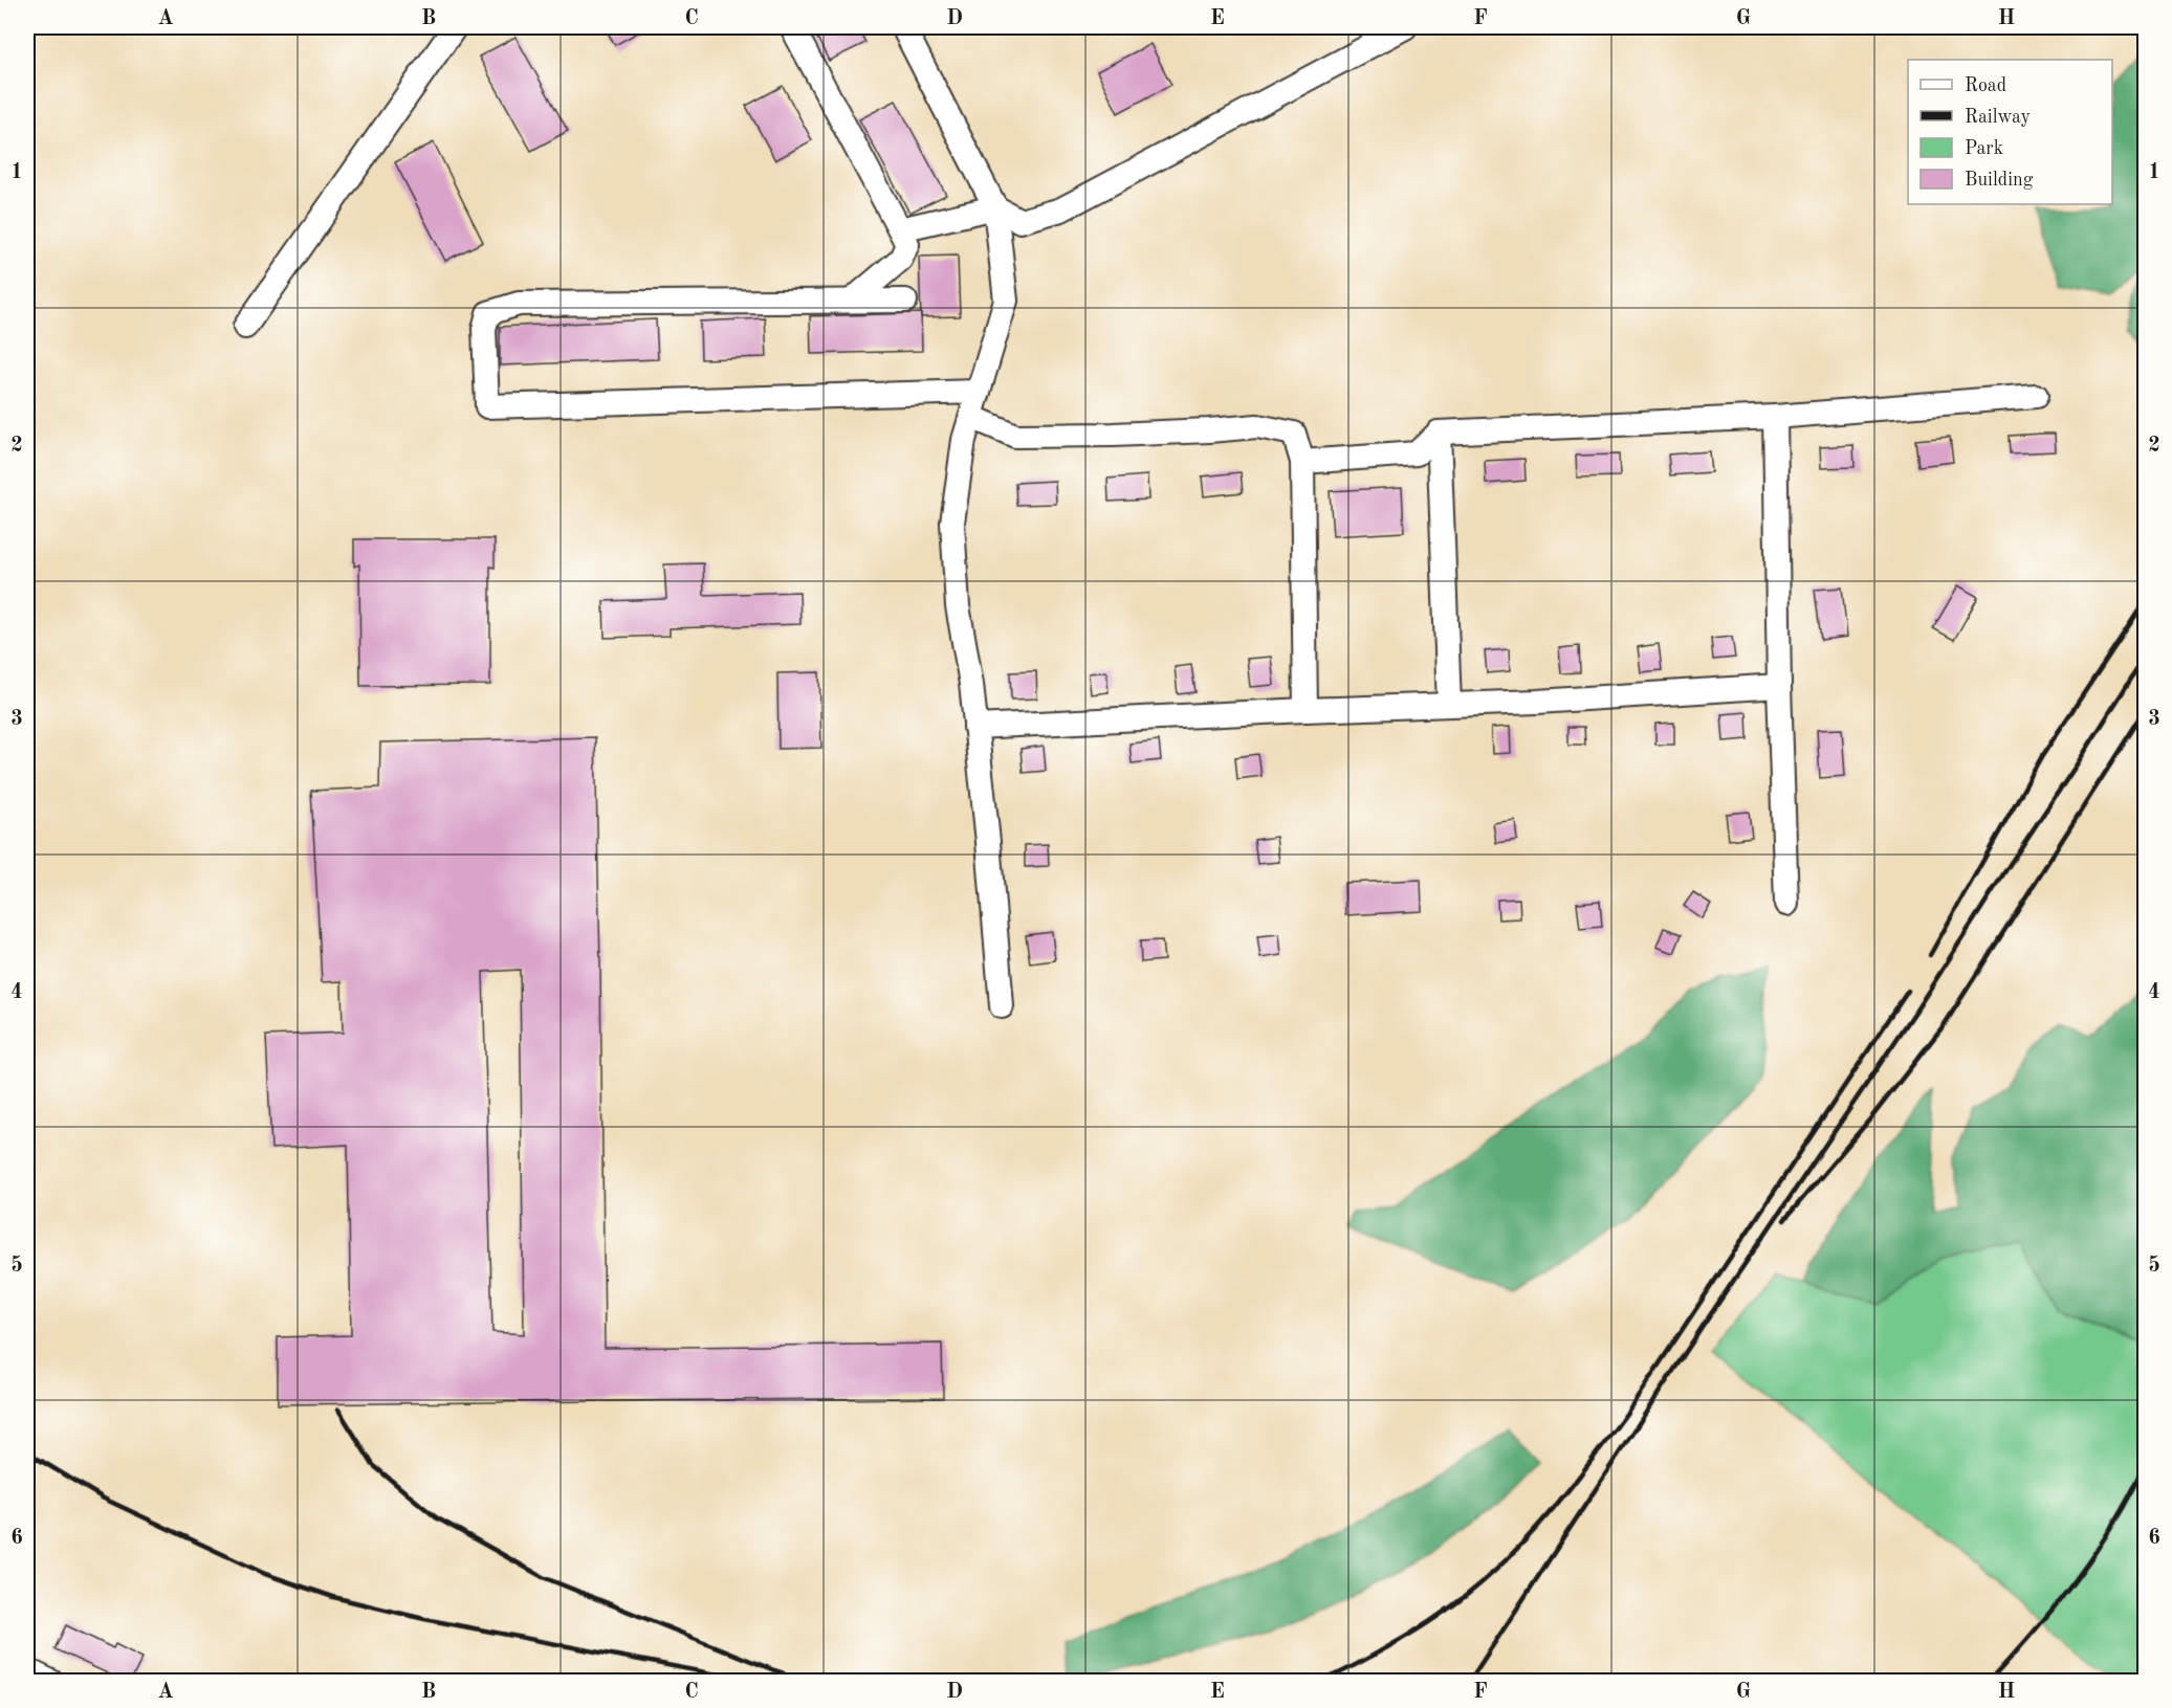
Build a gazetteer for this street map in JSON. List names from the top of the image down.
{
  "legend": [
    "Road",
    "Railway",
    "Park",
    "Building"
  ],
  "grid": {
    "columns": [
      "A",
      "B",
      "C",
      "D",
      "E",
      "F",
      "G",
      "H"
    ],
    "rows": [
      "1",
      "2",
      "3",
      "4",
      "5",
      "6"
    ]
  }
}
